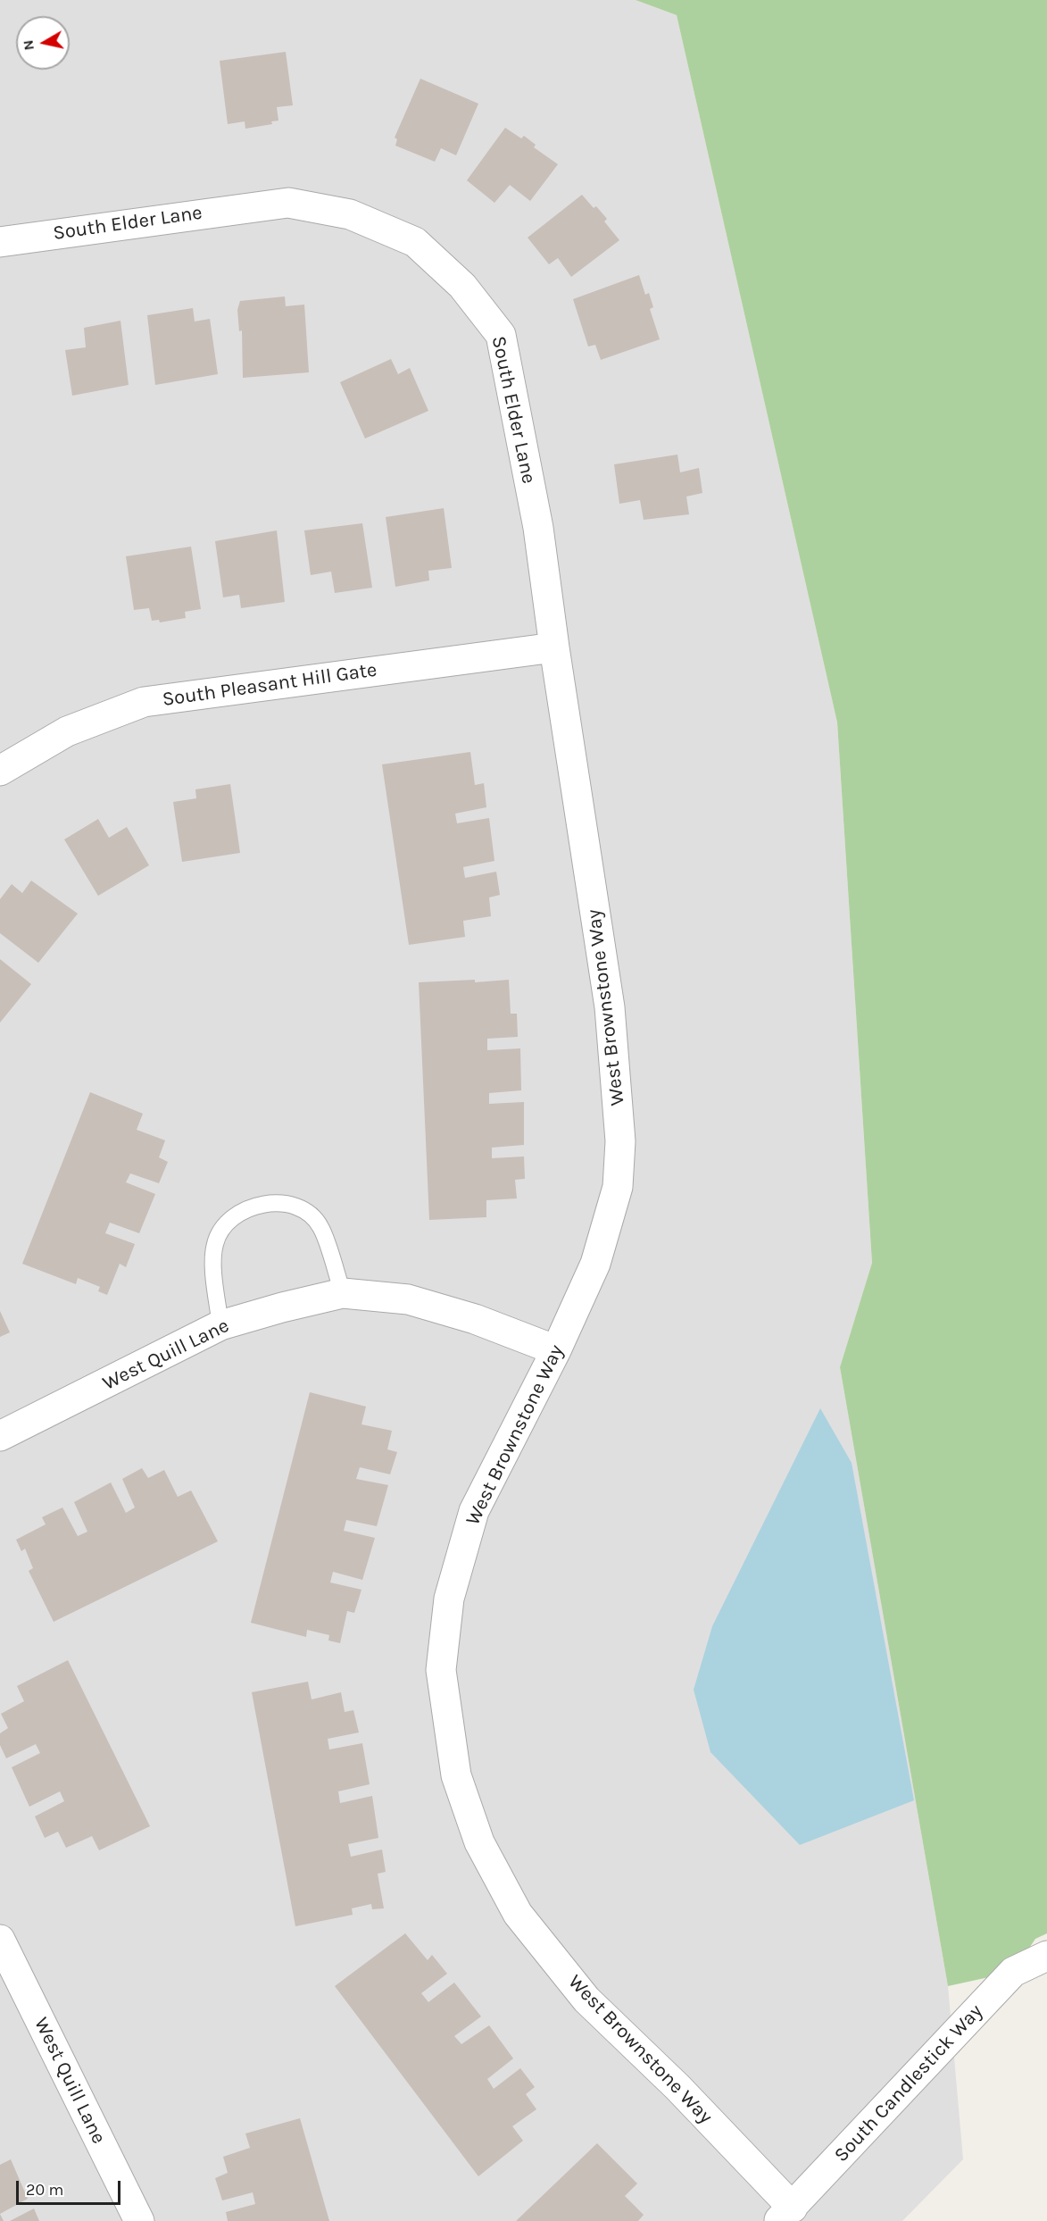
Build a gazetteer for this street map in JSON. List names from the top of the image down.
{
  "streets": {
    "street": [
      "South Elder Lane",
      "South Pleasant Hill Gate",
      "West Brownstone Way",
      "West Quill Lane",
      "South Candlestick Way"
    ]
  },
  "crossings": [
    ["South Elder Lane", "South Pleasant Hill Gate"],
    ["South Elder Lane", "West Brownstone Way"],
    ["South Pleasant Hill Gate", "West Brownstone Way"],
    ["West Brownstone Way", "West Quill Lane"],
    ["West Brownstone Way", "South Candlestick Way"]
  ],
  "scale_bar": "20 m",
  "north": "left"
}
